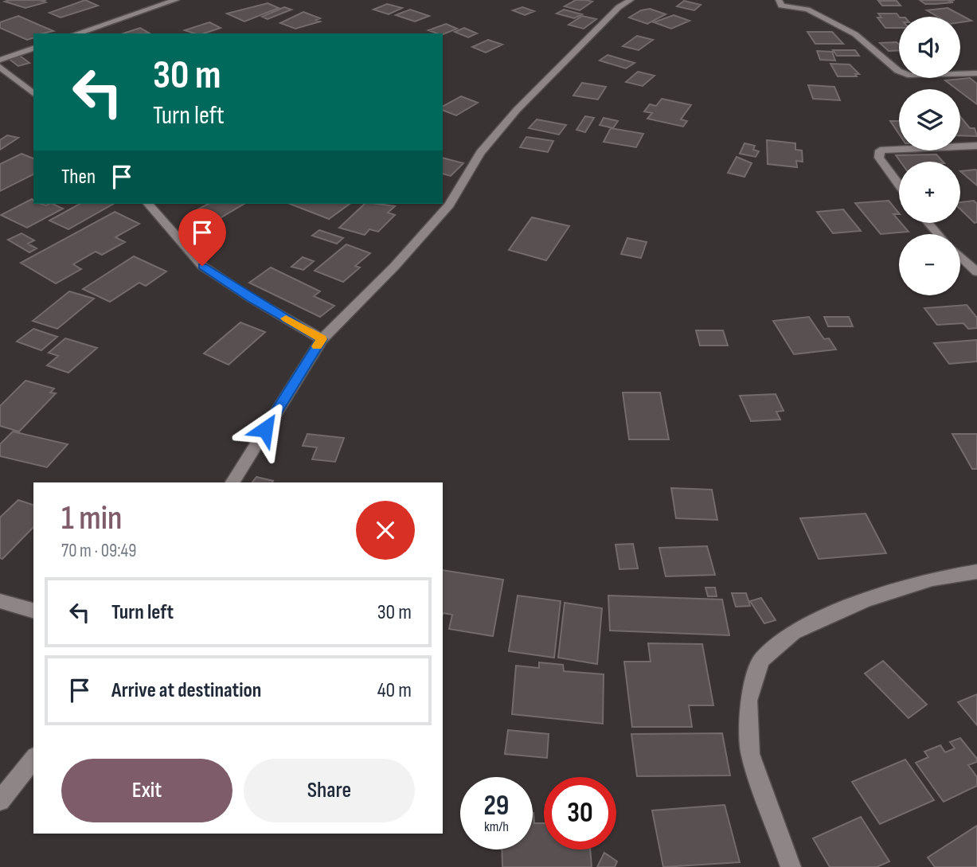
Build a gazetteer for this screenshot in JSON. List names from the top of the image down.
{
  "page": {
    "map_buttons": ["+", "−"],
    "turn": ["30 m", "Turn left"],
    "then": "Then",
    "heading": ["1 min", "70 m · 09:49"],
    "list": [
      {
        "name": "Turn left",
        "value": "30 m"
      },
      {
        "name": "Arrive at destination",
        "value": "40 m"
      }
    ],
    "buttons": ["Exit", "Share"],
    "speed": "29 km/h",
    "limit": "30"
  }
}
